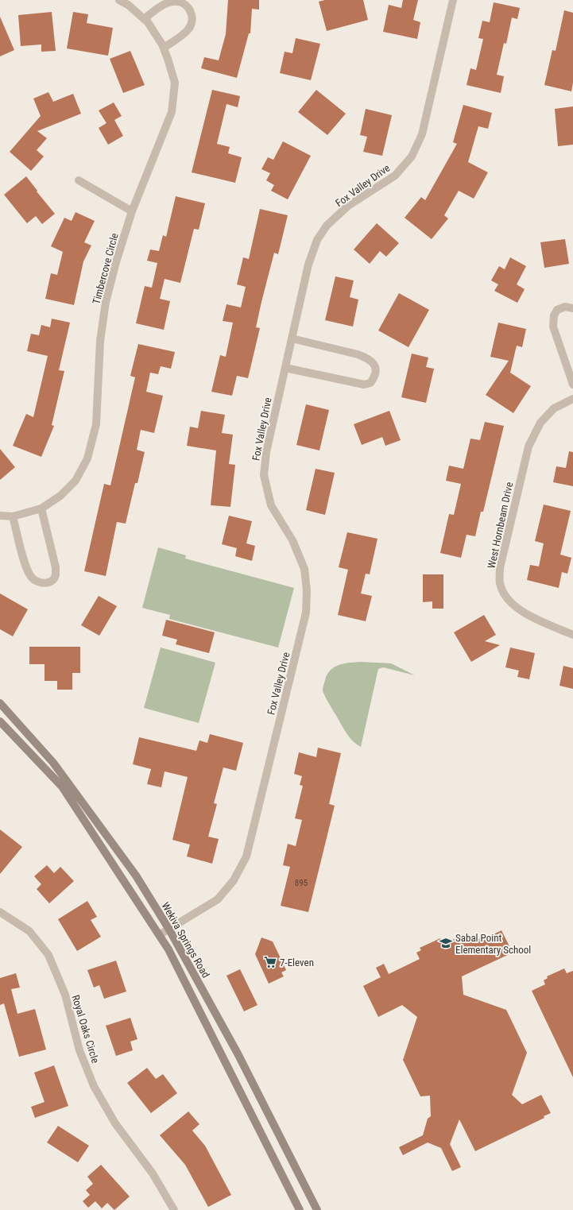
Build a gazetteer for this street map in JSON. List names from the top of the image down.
{
  "streets": {
    "main road": ["Wekiva Springs Road"],
    "street": [
      "Fox Valley Drive",
      "Timbercove Circle",
      "West Hornbeam Drive",
      "Royal Oaks Circle"
    ]
  },
  "crossings": [
    ["Fox Valley Drive", "Wekiva Springs Road"]
  ],
  "places": {
    "school or university": ["Sabal Point Elementary School"],
    "supermarket": ["7-Eleven"]
  },
  "house_numbers": ["895"]
}
